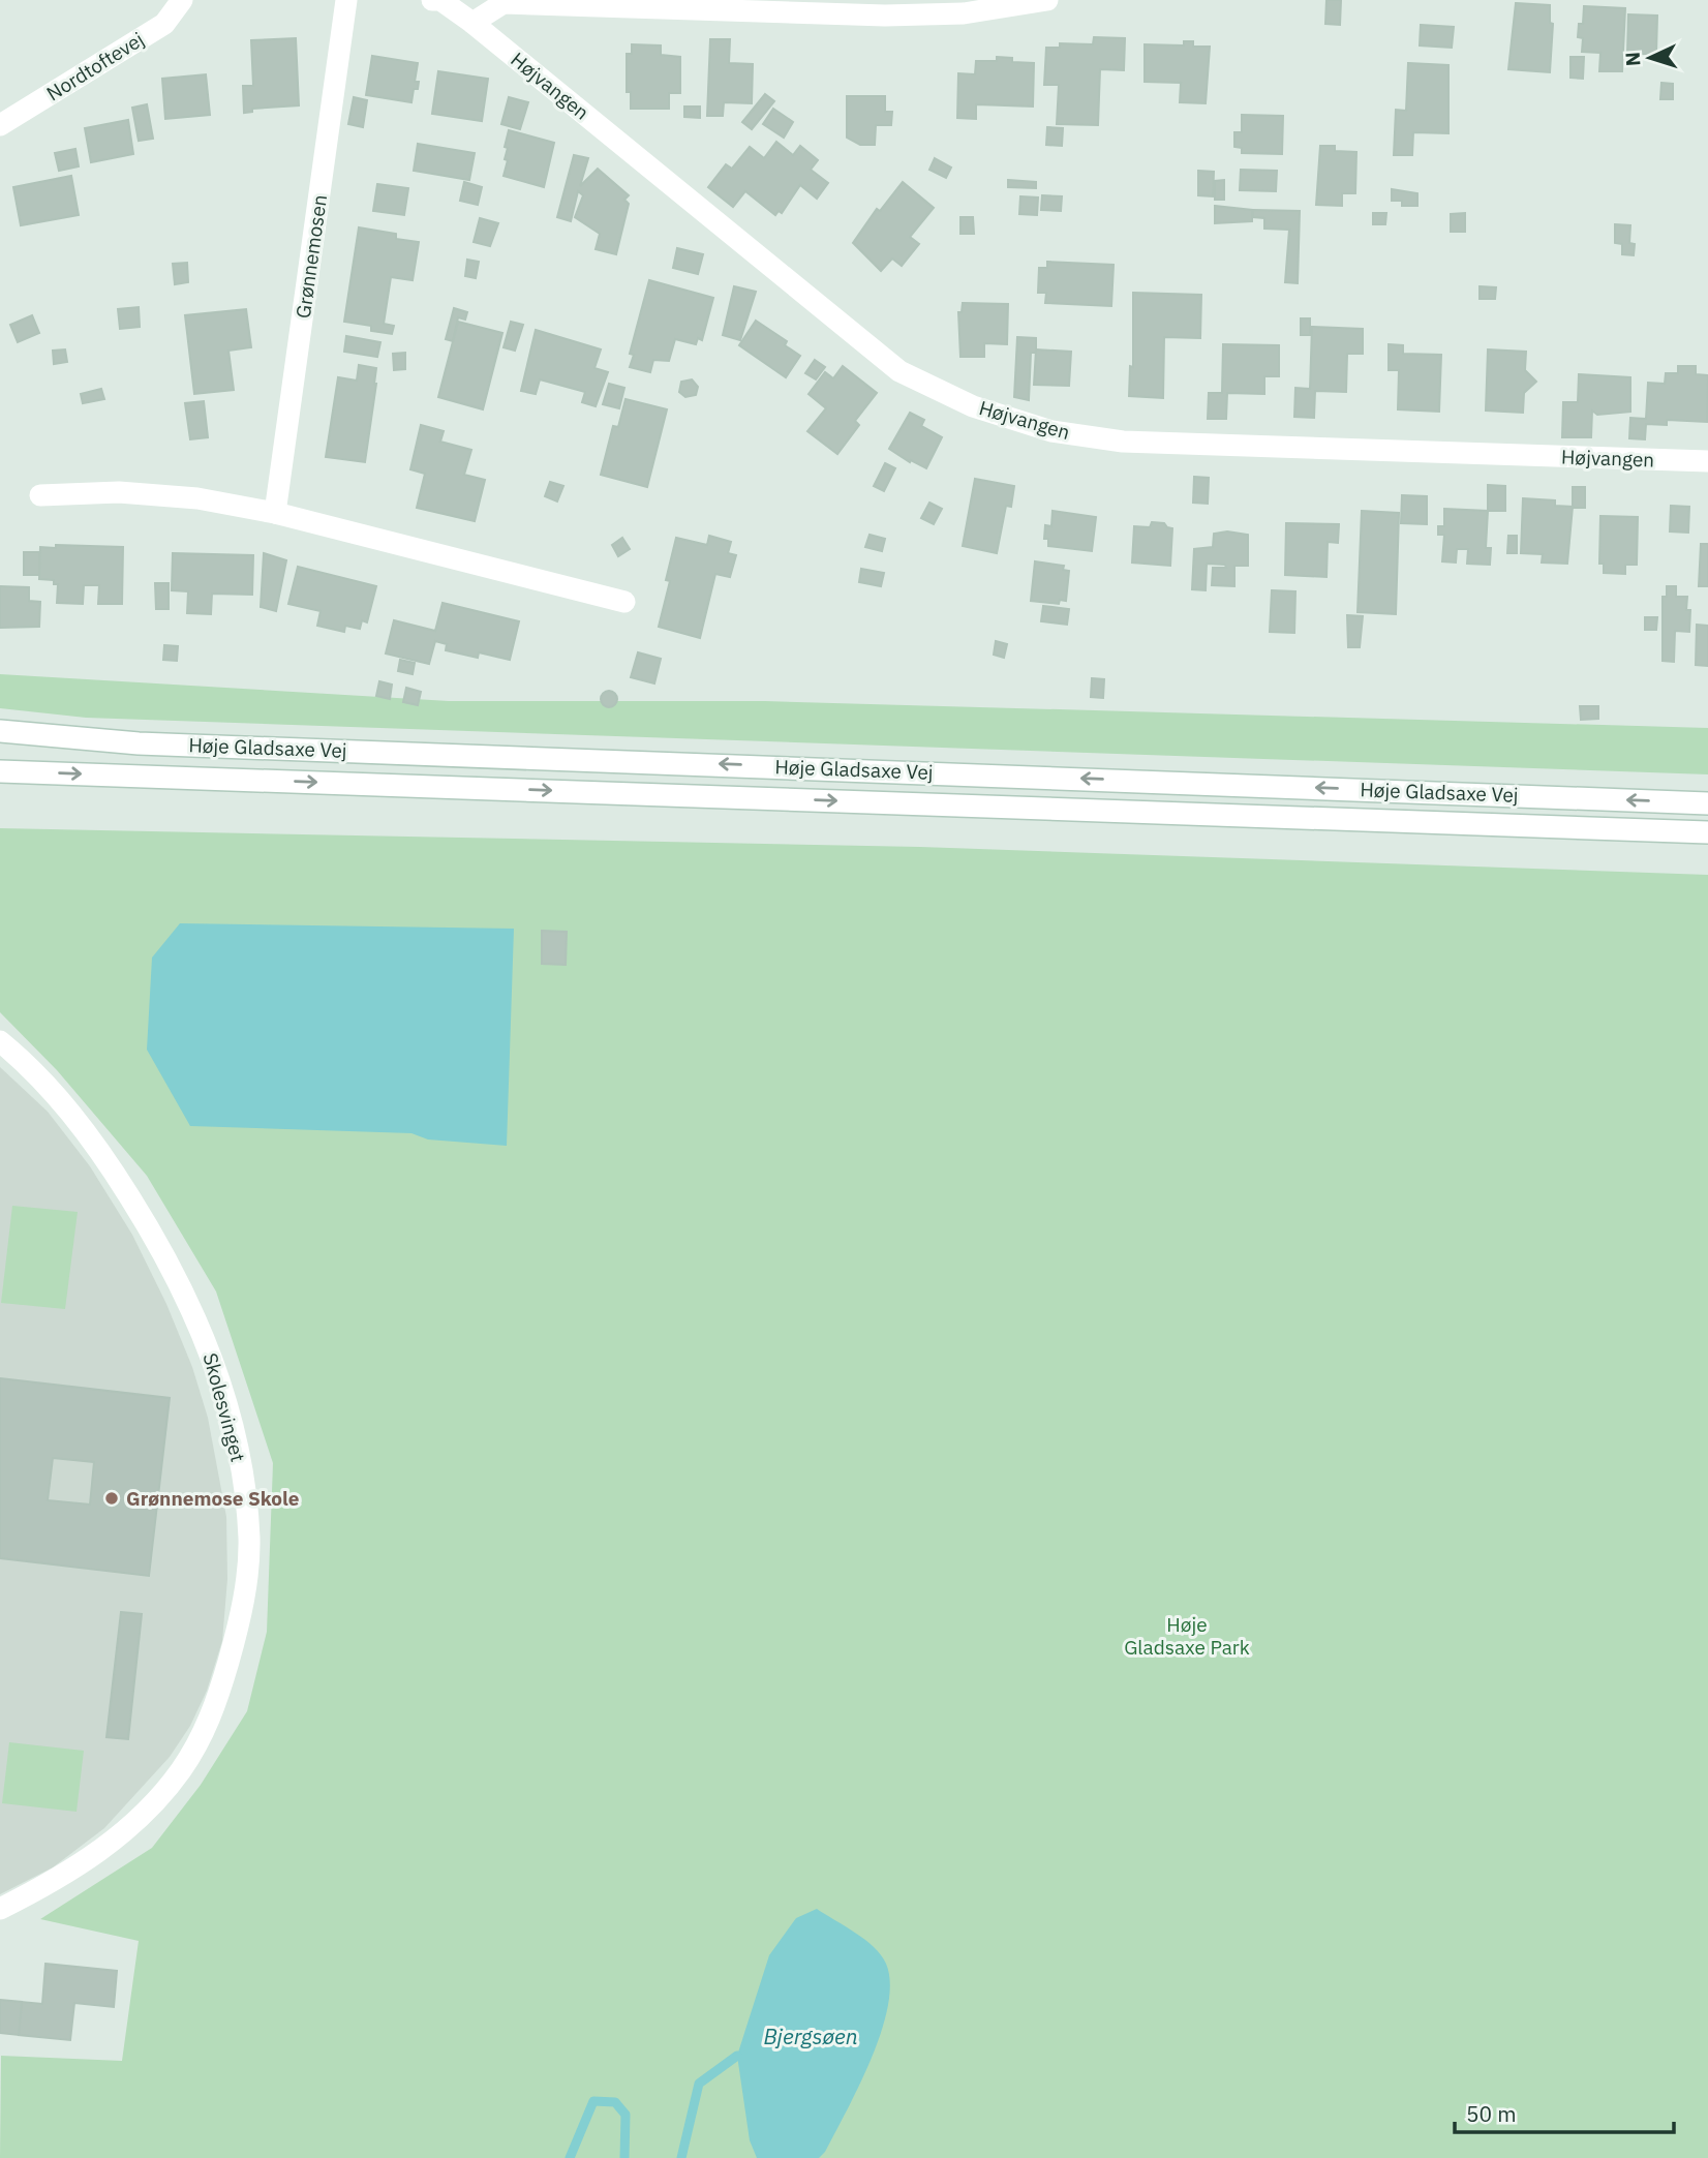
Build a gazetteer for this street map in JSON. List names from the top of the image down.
{
  "streets": {
    "street": [
      "Nordtoftevej",
      "Højvangen",
      "Grønnemosen",
      "Høje Gladsaxe Vej",
      "Skolesvinget"
    ]
  },
  "water": ["Bjergsøen"],
  "parks": ["Høje Gladsaxe Park"],
  "places": ["Grønnemose Skole"],
  "scale_bar": "50 m",
  "north": "left"
}
